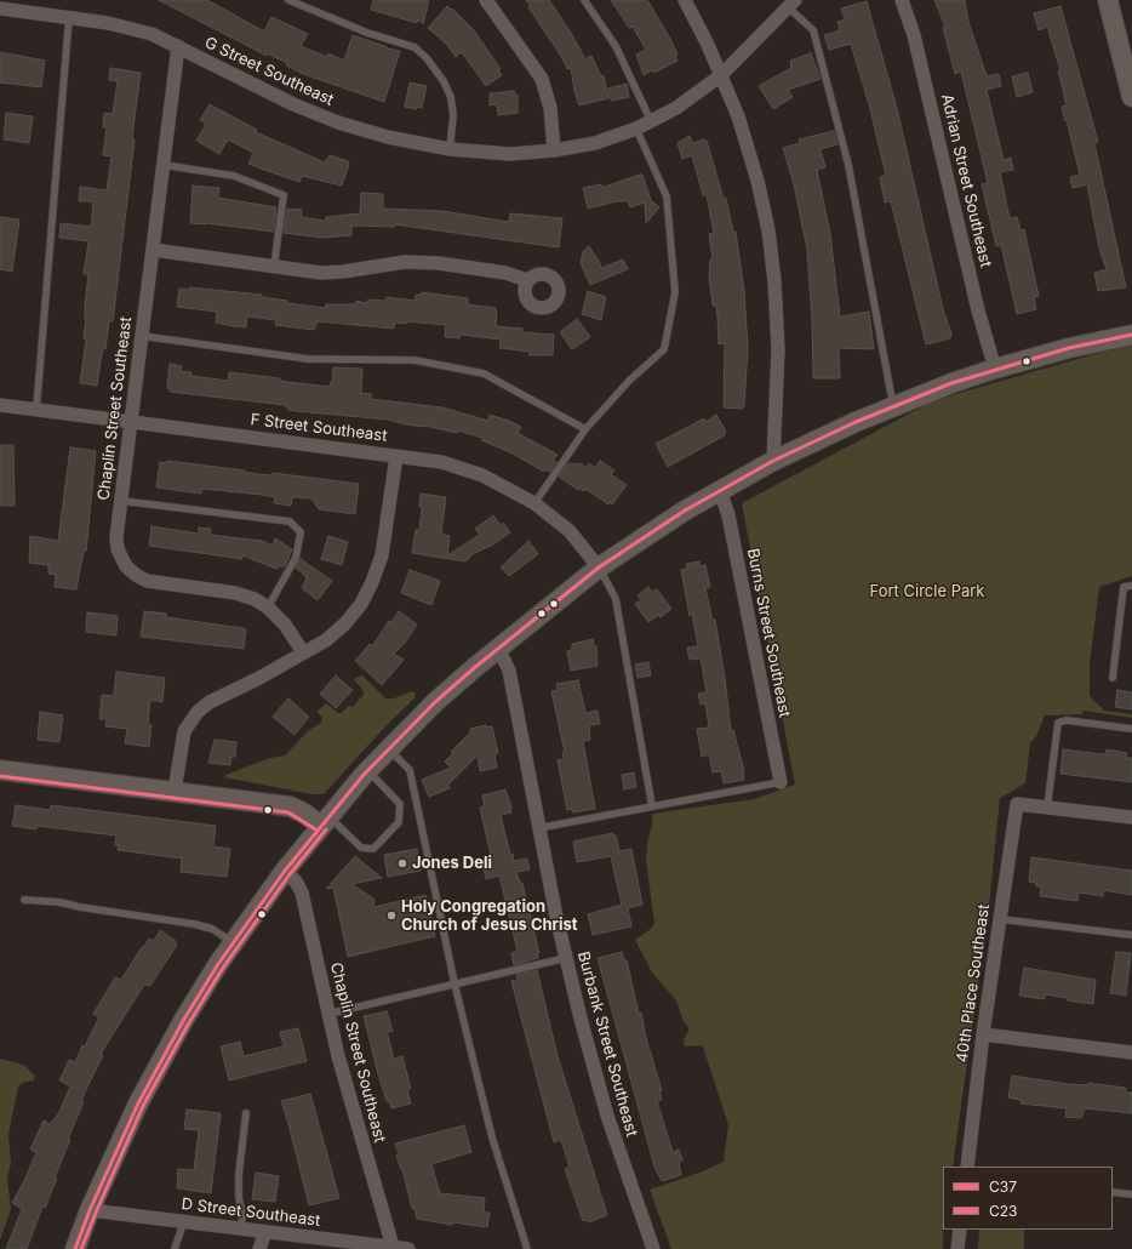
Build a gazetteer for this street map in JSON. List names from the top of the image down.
{
  "streets": {
    "street": [
      "G Street Southeast",
      "Adrian Street Southeast",
      "Chaplin Street Southeast",
      "F Street Southeast",
      "Burns Street Southeast",
      "40th Place Southeast",
      "Burbank Street Southeast",
      "D Street Southeast"
    ]
  },
  "crossings": [
    ["G Street Southeast", "Chaplin Street Southeast"],
    ["Chaplin Street Southeast", "F Street Southeast"],
    ["Chaplin Street Southeast", "D Street Southeast"]
  ],
  "parks": ["Fort Circle Park"],
  "places": ["Jones Deli", "Holy Congregation Church of Jesus Christ"],
  "lines": ["transit line C37", "transit line C23"],
  "legend": ["C37", "C23"]
}
